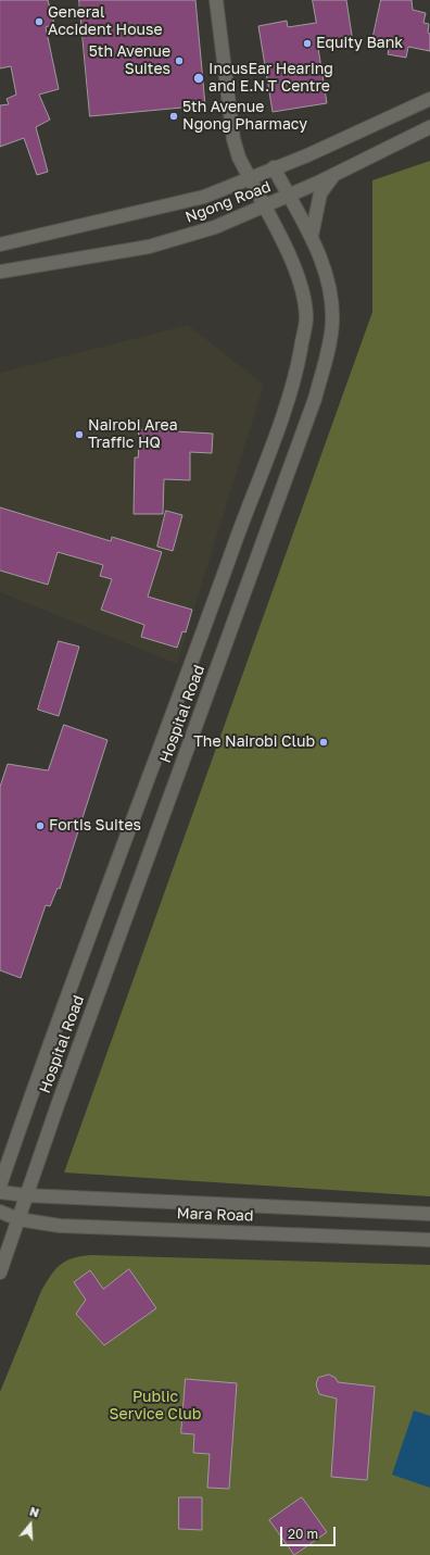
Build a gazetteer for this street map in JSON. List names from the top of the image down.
{
  "streets": {
    "street": ["Ngong Road", "Hospital Road", "Mara Road"]
  },
  "crossings": [
    ["Ngong Road", "Hospital Road"],
    ["Hospital Road", "Mara Road"]
  ],
  "parks": ["Public Service Club"],
  "places": [
    "General Accident House",
    "Equity Bank",
    "5th Avenue Suites",
    "IncusEar Hearing and E.N.T Centre",
    "5th Avenue Ngong Pharmacy",
    "Nairobi Area Traffic HQ",
    "The Nairobi Club",
    "Fortis Suites"
  ],
  "scale_bar": "20 m",
  "north": "top"
}
